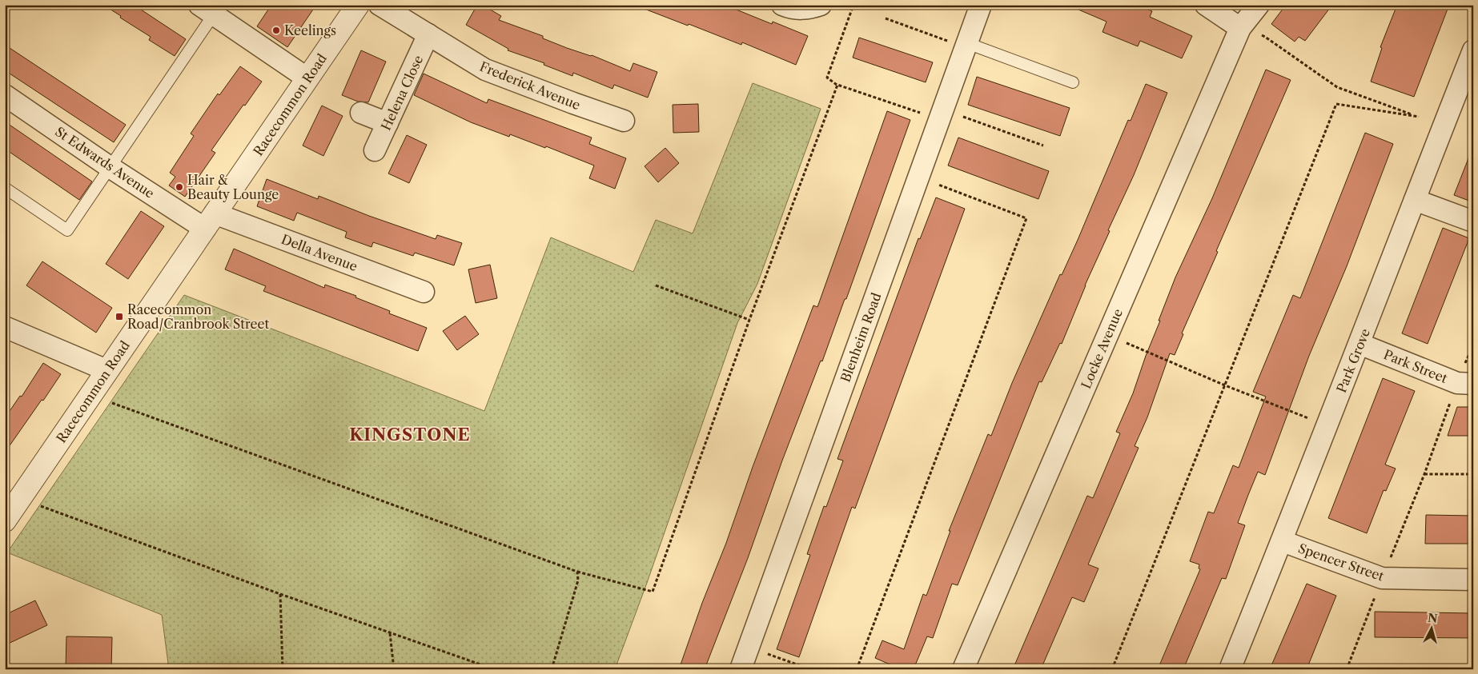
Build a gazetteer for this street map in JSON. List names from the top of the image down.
{
  "streets": {
    "street": [
      "Frederick Avenue",
      "Helena Close",
      "Racecommon Road",
      "St Edwards Avenue",
      "Della Avenue",
      "Blenheim Road",
      "Locke Avenue",
      "Park Grove",
      "Park Street",
      "Spencer Street"
    ]
  },
  "crossings": [
    ["Frederick Avenue", "Helena Close"],
    ["Racecommon Road", "St Edwards Avenue"],
    ["Racecommon Road", "Della Avenue"],
    ["St Edwards Avenue", "Della Avenue"],
    ["Park Grove", "Park Street"],
    ["Park Grove", "Spencer Street"]
  ],
  "districts": ["KINGSTONE"],
  "places": {
    "other": ["Keelings", "Hair & Beauty Lounge"],
    "transit": ["Racecommon Road/Cranbrook Street"]
  },
  "north": "top"
}
